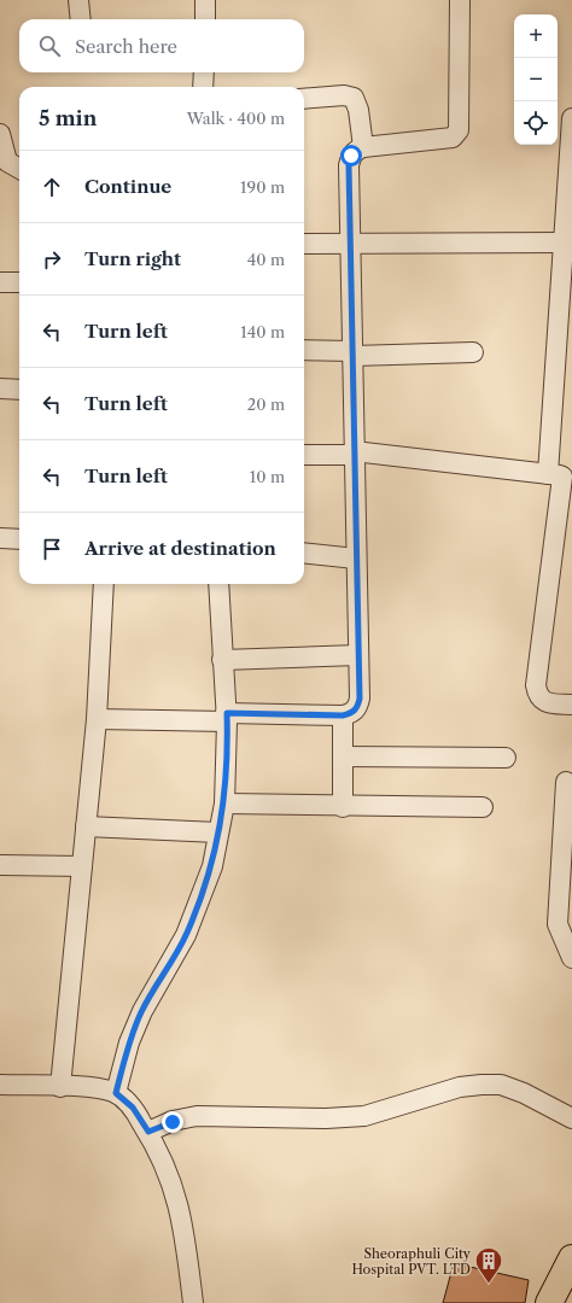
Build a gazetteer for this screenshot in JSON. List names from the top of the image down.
{
  "places": {
    "building": ["Sheoraphuli City Hospital PVT. LTD"]
  },
  "page": {
    "map_buttons": ["+", "−"],
    "search": "Search here",
    "heading": ["5 min", "Walk · 400 m"],
    "list": [
      ["Continue", "190 m"],
      ["Turn right", "40 m"],
      ["Turn left", "140 m"],
      ["Turn left", "20 m"],
      ["Turn left", "10 m"],
      "Arrive at destination"
    ]
  }
}
